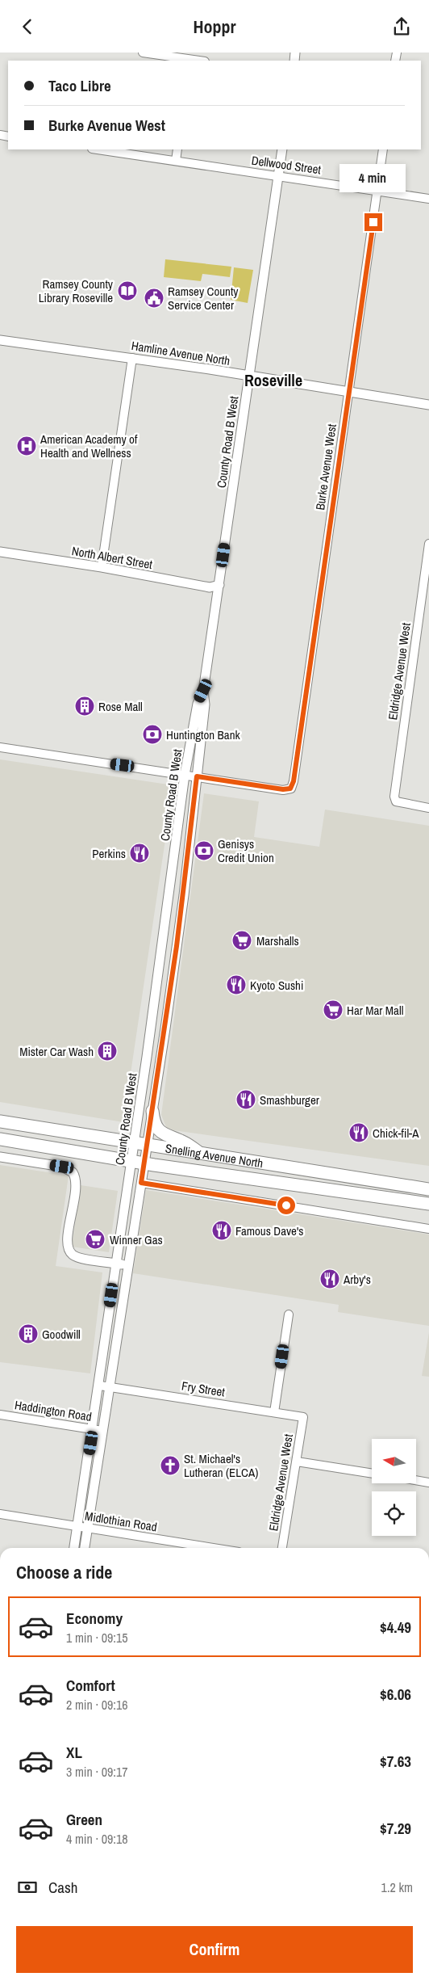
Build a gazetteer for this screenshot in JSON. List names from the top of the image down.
{
  "streets": {
    "main road": ["Snelling Avenue North"],
    "street": [
      "Dellwood Street",
      "Hamline Avenue North",
      "County Road B West",
      "Burke Avenue West",
      "North Albert Street",
      "Eldridge Avenue West",
      "Fry Street",
      "Haddington Road",
      "Midlothian Road"
    ]
  },
  "crossings": [
    ["Dellwood Street", "County Road B West"],
    ["Dellwood Street", "Burke Avenue West"],
    ["Hamline Avenue North", "County Road B West"],
    ["Hamline Avenue North", "Burke Avenue West"],
    ["County Road B West", "Burke Avenue West"],
    ["County Road B West", "North Albert Street"],
    ["County Road B West", "Snelling Avenue North"],
    ["County Road B West", "Fry Street"],
    ["County Road B West", "Haddington Road"],
    ["County Road B West", "Midlothian Road"],
    ["Eldridge Avenue West", "Fry Street"]
  ],
  "districts": ["Roseville"],
  "places": {
    "library": ["Ramsey County Library Roseville"],
    "public building": ["Ramsey County Service Center"],
    "hospital": ["American Academy of Health and Wellness"],
    "building": ["Rose Mall", "Mister Car Wash", "Goodwill"],
    "bank": ["Huntington Bank", "Genisys Credit Union"],
    "restaurant": [
      "Perkins",
      "Kyoto Sushi",
      "Smashburger",
      "Chick-fil-A",
      "Famous Dave's",
      "Arby's"
    ],
    "supermarket": ["Marshalls", "Har Mar Mall", "Winner Gas"],
    "church": ["St. Michael's Lutheran (ELCA)"]
  },
  "north": "left",
  "page": {
    "header": "Hoppr",
    "banner": ["Taco Libre", "Burke Avenue West"],
    "bubble": "4 min",
    "heading": "Choose a ride",
    "list": [
      {
        "name": "Economy",
        "note": "1 min · 09:15",
        "value": "$4.49"
      },
      {
        "name": "Comfort",
        "note": "2 min · 09:16",
        "value": "$6.06"
      },
      {
        "name": "XL",
        "note": "3 min · 09:17",
        "value": "$7.63"
      },
      {
        "name": "Green",
        "note": "4 min · 09:18",
        "value": "$7.29"
      }
    ],
    "pay": ["Cash", "1.2 km"],
    "buttons": "Confirm"
  }
}
